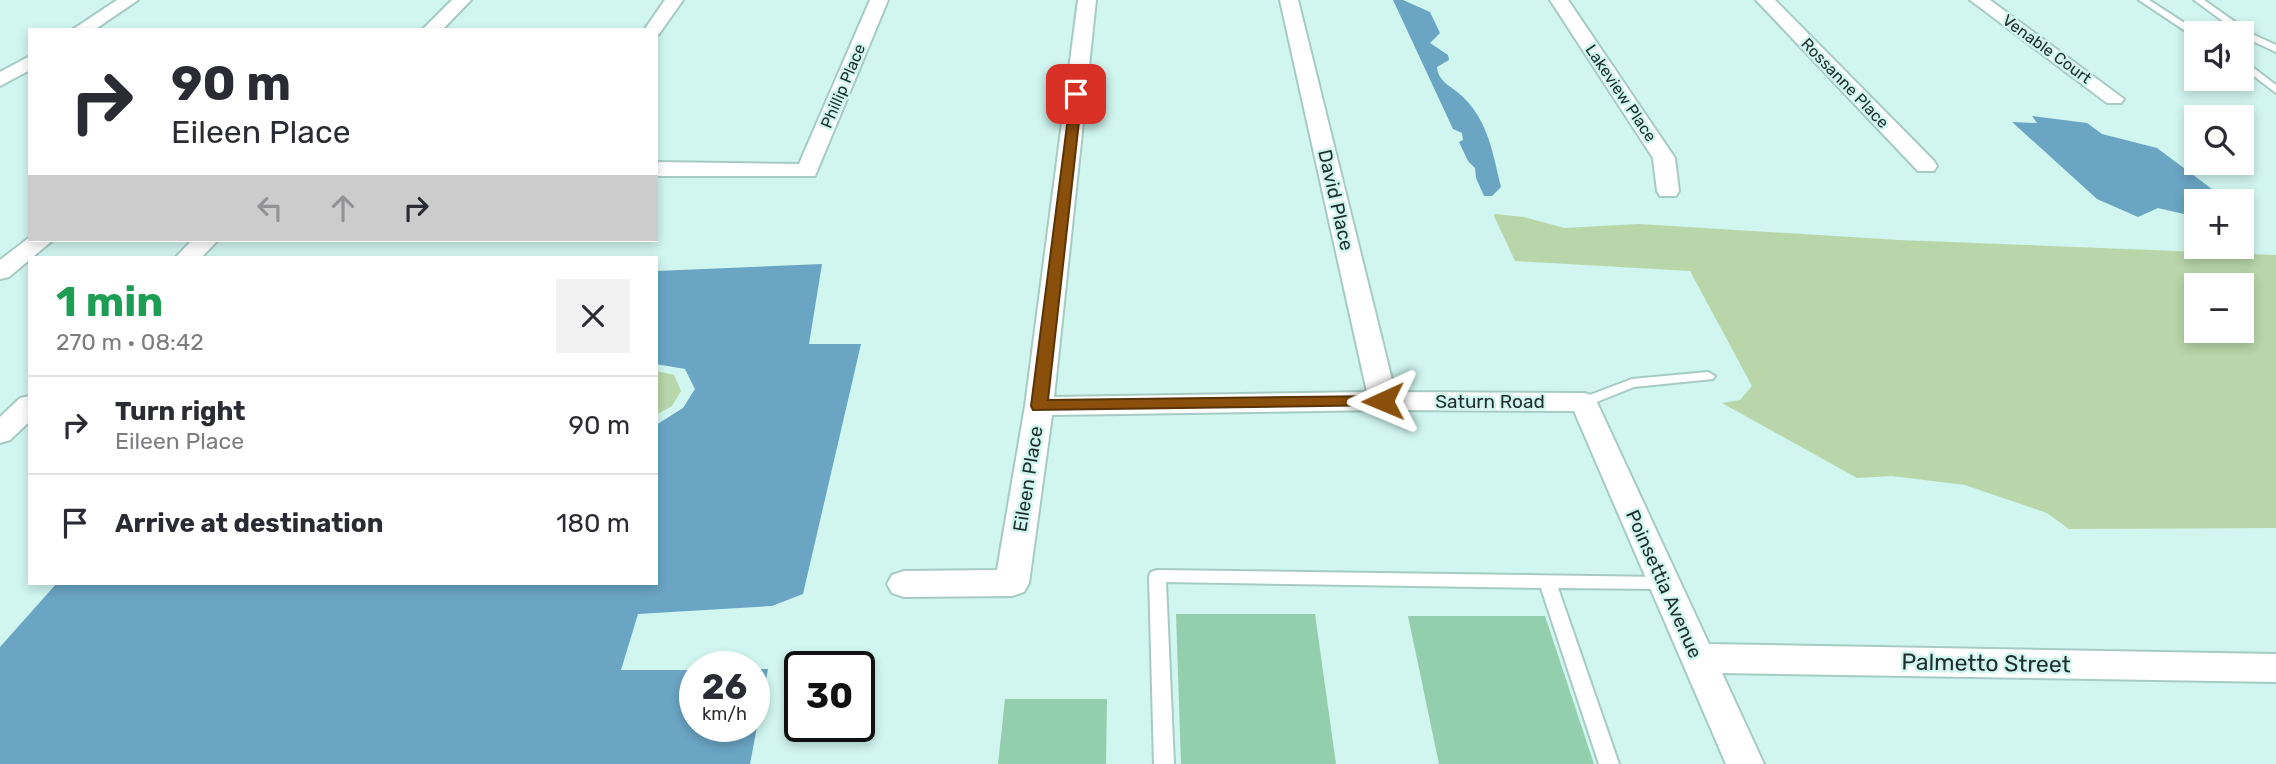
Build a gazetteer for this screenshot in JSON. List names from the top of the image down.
{
  "streets": {
    "street": [
      "Venable Court",
      "Rossanne Place",
      "Phillip Place",
      "Lakeview Place",
      "David Place",
      "Saturn Road",
      "Eileen Place",
      "Poinsettia Avenue",
      "Palmetto Street"
    ]
  },
  "crossings": [
    ["David Place", "Saturn Road"],
    ["Saturn Road", "Eileen Place"],
    ["Saturn Road", "Poinsettia Avenue"],
    ["Poinsettia Avenue", "Palmetto Street"]
  ],
  "page": {
    "map_buttons": ["+", "−"],
    "turn": ["90 m", "Eileen Place"],
    "heading": ["1 min", "270 m · 08:42"],
    "list": [
      {
        "name": "Turn right",
        "note": "Eileen Place",
        "value": "90 m"
      },
      {
        "name": "Arrive at destination",
        "value": "180 m"
      }
    ],
    "speed": "26 km/h",
    "limit": "30"
  }
}
